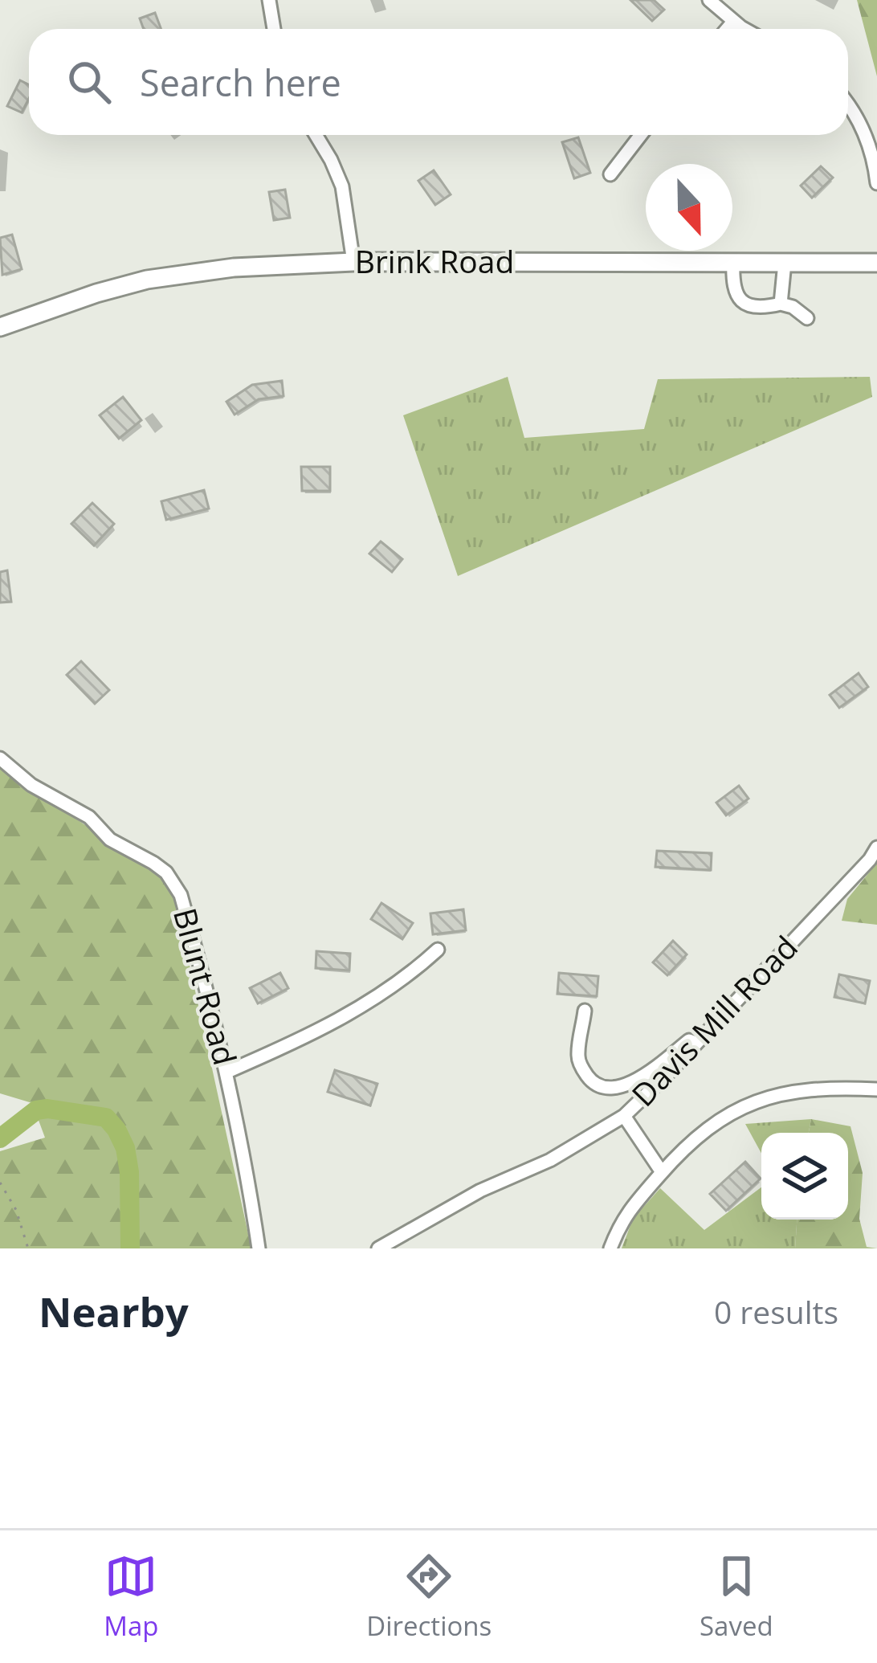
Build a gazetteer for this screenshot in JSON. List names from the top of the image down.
{
  "streets": {
    "main road": ["Brink Road"],
    "street": ["Blunt Road", "Davis Mill Road"]
  },
  "north": "bottom",
  "page": {
    "search": "Search here",
    "heading": ["Nearby", "0 results"],
    "nav": ["Map", "Directions", "Saved"]
  }
}
